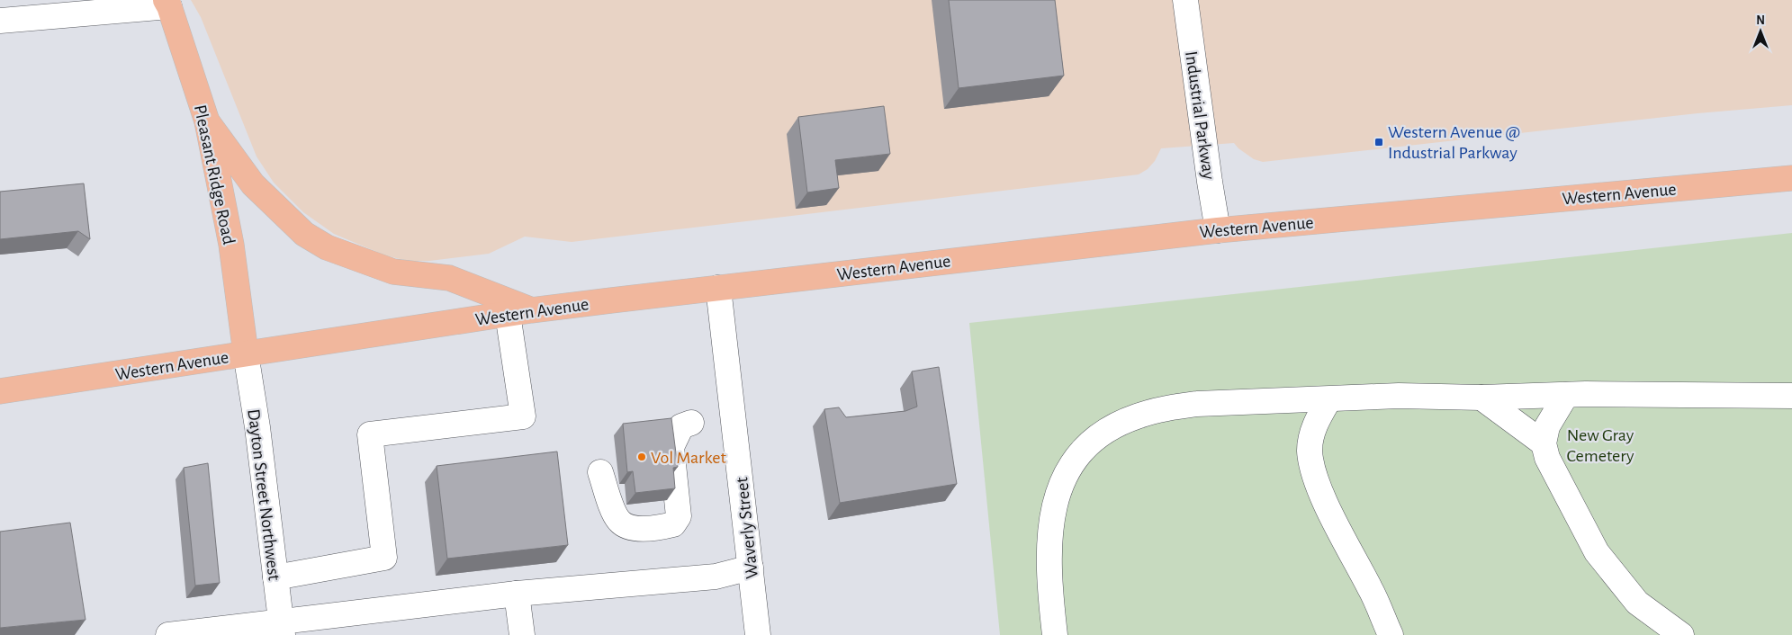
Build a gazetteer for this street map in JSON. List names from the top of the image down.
{
  "streets": {
    "main road": ["Pleasant Ridge Road", "Western Avenue"],
    "street": ["Industrial Parkway", "Dayton Street Northwest", "Waverly Street"]
  },
  "crossings": [
    ["Industrial Parkway", "Western Avenue"],
    ["Pleasant Ridge Road", "Western Avenue"],
    ["Pleasant Ridge Road", "Dayton Street Northwest"],
    ["Western Avenue", "Dayton Street Northwest"],
    ["Western Avenue", "Waverly Street"]
  ],
  "parks": ["New Gray Cemetery"],
  "places": {
    "transit": ["Western Avenue @ Industrial Parkway"],
    "other": ["Vol Market"]
  },
  "north": "top"
}
